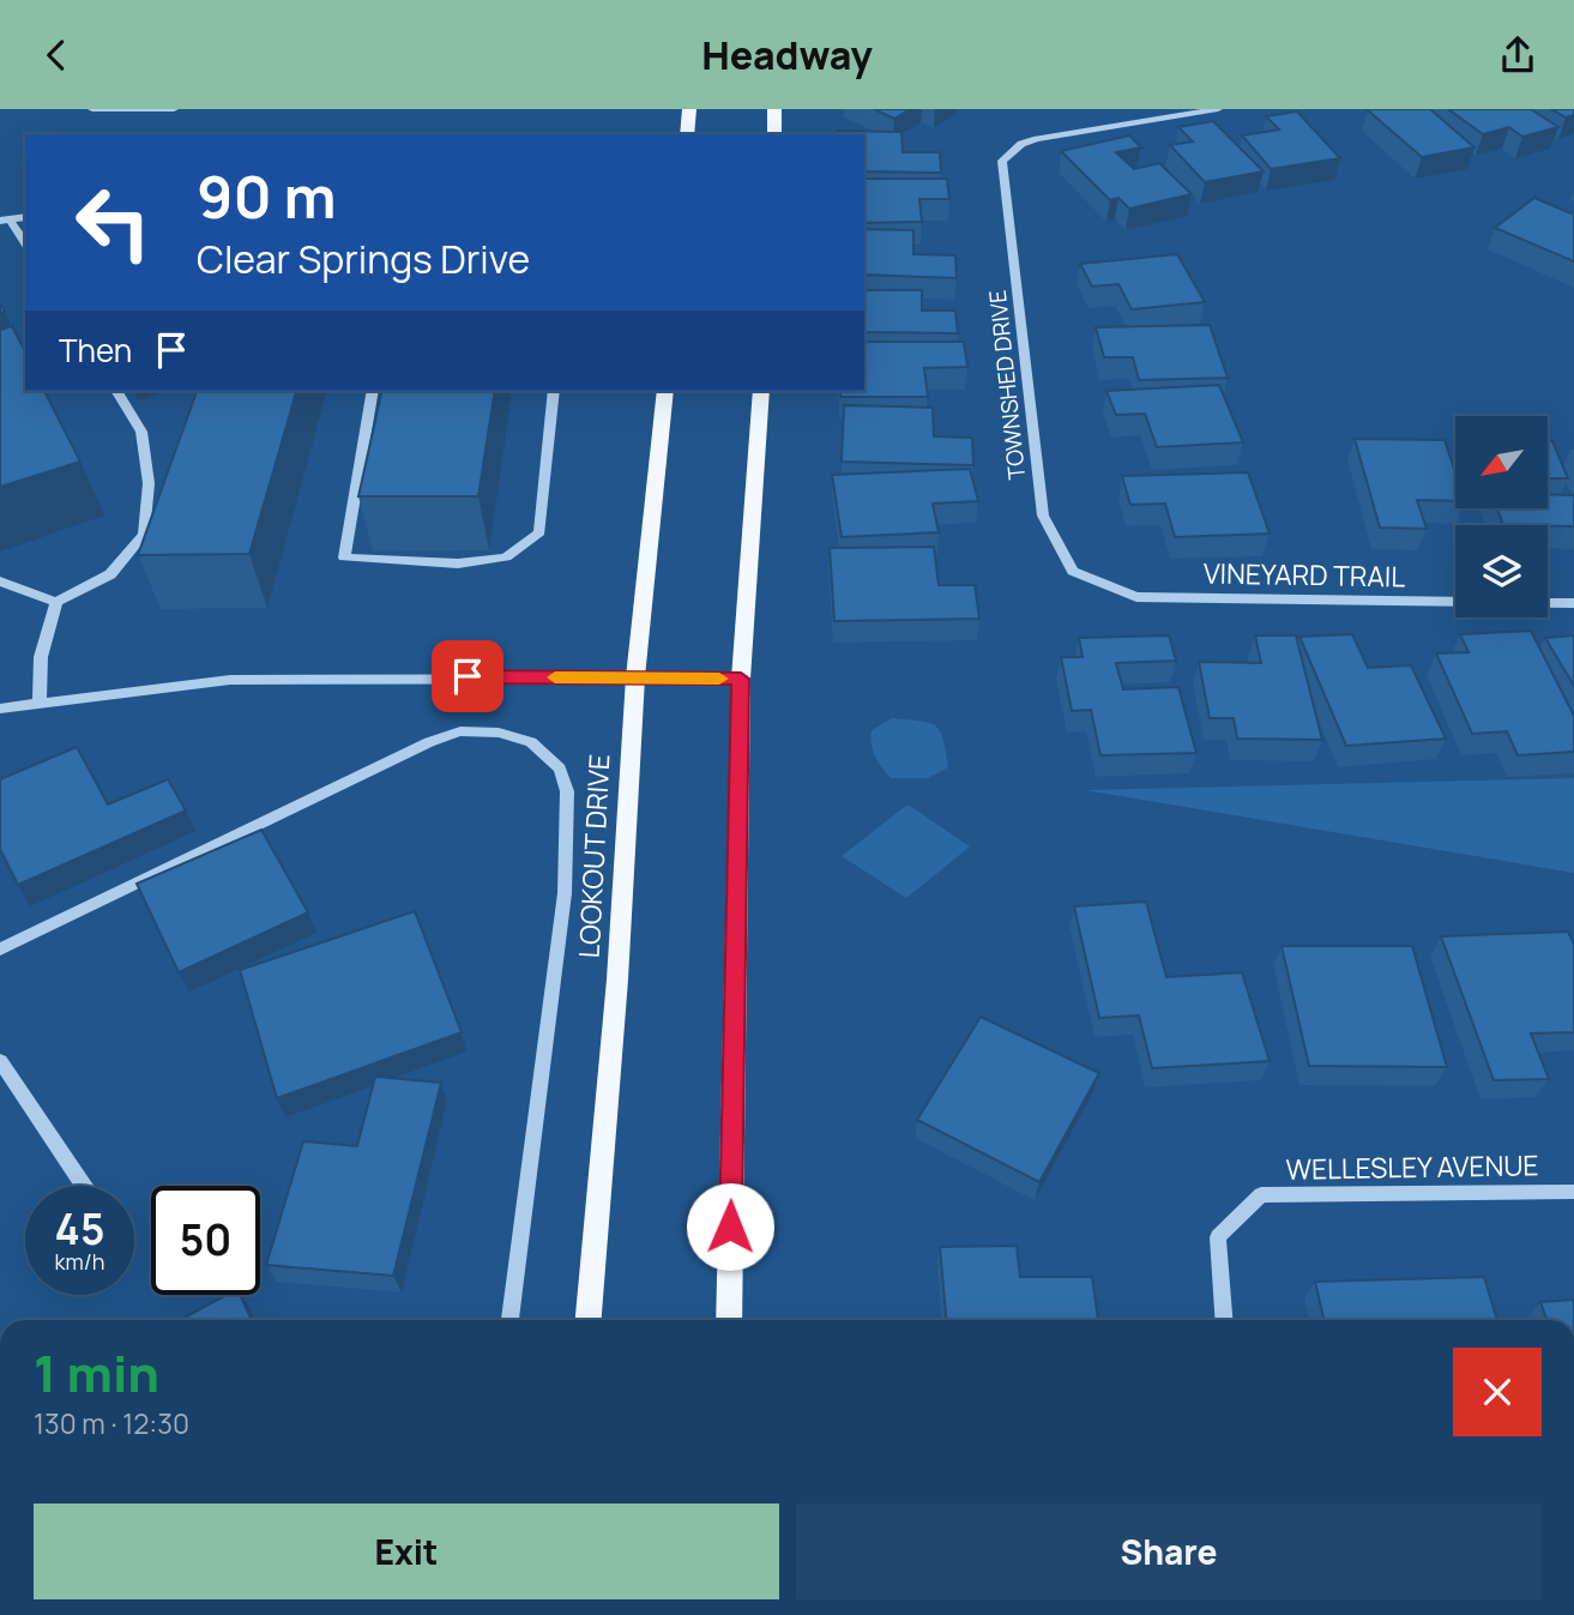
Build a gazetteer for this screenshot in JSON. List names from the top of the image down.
{
  "streets": {
    "main road": ["LOOKOUT DRIVE"],
    "street": ["TOWNSHED DRIVE", "VINEYARD TRAIL", "WELLESLEY AVENUE"]
  },
  "crossings": [
    ["TOWNSHED DRIVE", "VINEYARD TRAIL"]
  ],
  "north": "bottom left",
  "page": {
    "header": "Headway",
    "turn": ["90 m", "Clear Springs Drive"],
    "then": "Then",
    "speed": "45 km/h",
    "limit": "50",
    "heading": ["1 min", "130 m · 12:30"],
    "buttons": ["Exit", "Share"]
  }
}
